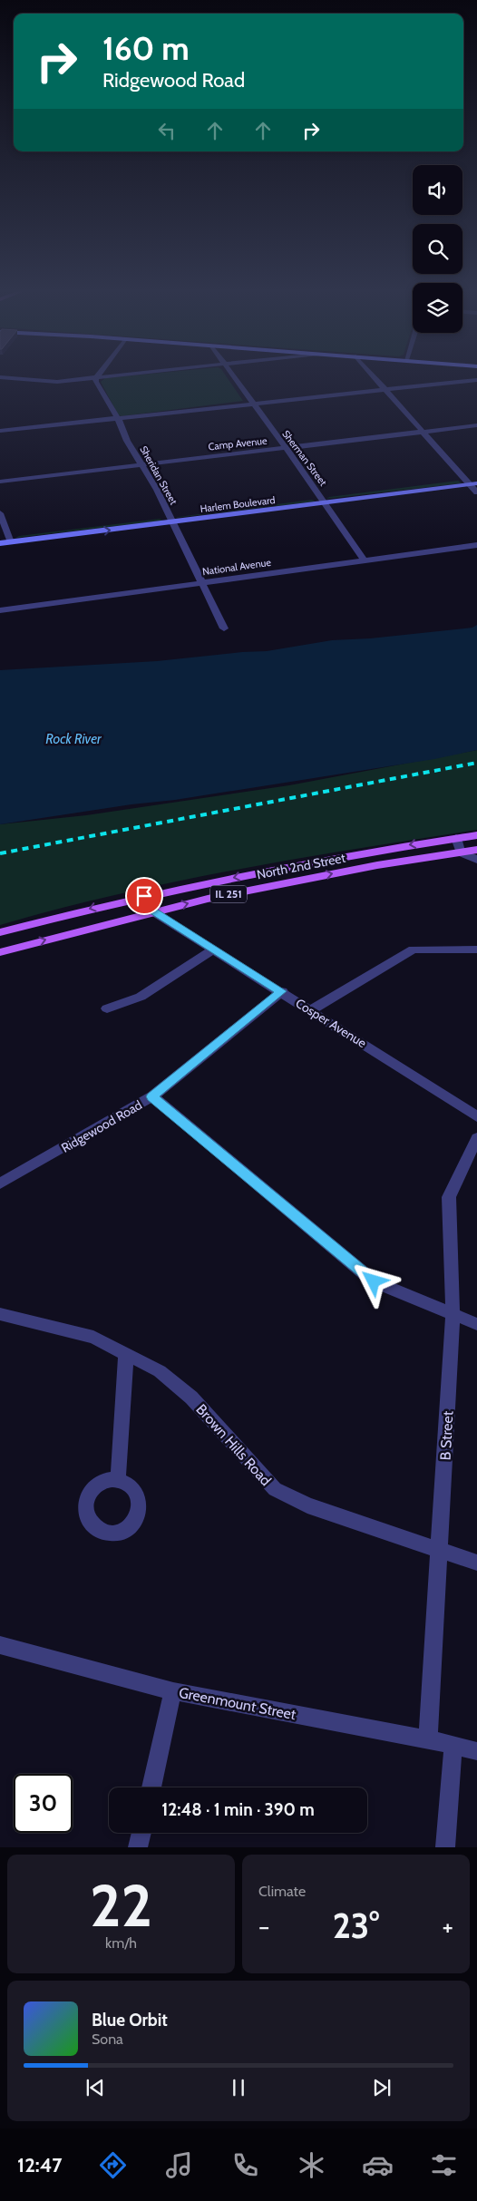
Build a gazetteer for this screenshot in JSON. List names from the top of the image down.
{
  "streets": {
    "main road": ["North 2nd Street", "IL 251"],
    "street": [
      "Camp Avenue",
      "Sherman Street",
      "Sheridan Street",
      "Harlem Boulevard",
      "National Avenue",
      "Cosper Avenue",
      "Ridgewood Road",
      "B Street",
      "Brown Hills Road",
      "Greenmount Street"
    ]
  },
  "crossings": [
    ["Camp Avenue", "Sherman Street"],
    ["Camp Avenue", "Sheridan Street"],
    ["Sherman Street", "Harlem Boulevard"],
    ["Sherman Street", "National Avenue"],
    ["Sheridan Street", "Harlem Boulevard"],
    ["Sheridan Street", "National Avenue"],
    ["North 2nd Street", "Cosper Avenue"],
    ["Cosper Avenue", "Ridgewood Road"],
    ["B Street", "Brown Hills Road"],
    ["B Street", "Greenmount Street"]
  ],
  "water": ["Rock River"],
  "page": {
    "turn": ["160 m", "Ridgewood Road"],
    "limit": "30",
    "trip": "12:48 · 1 min · 390 m",
    "tile": [
      ["22", "km/h"],
      "Climate"
    ],
    "heat": ["−", "23°", "+"],
    "song": ["Blue Orbit", "Sona"],
    "tabs": "12:47"
  }
}
